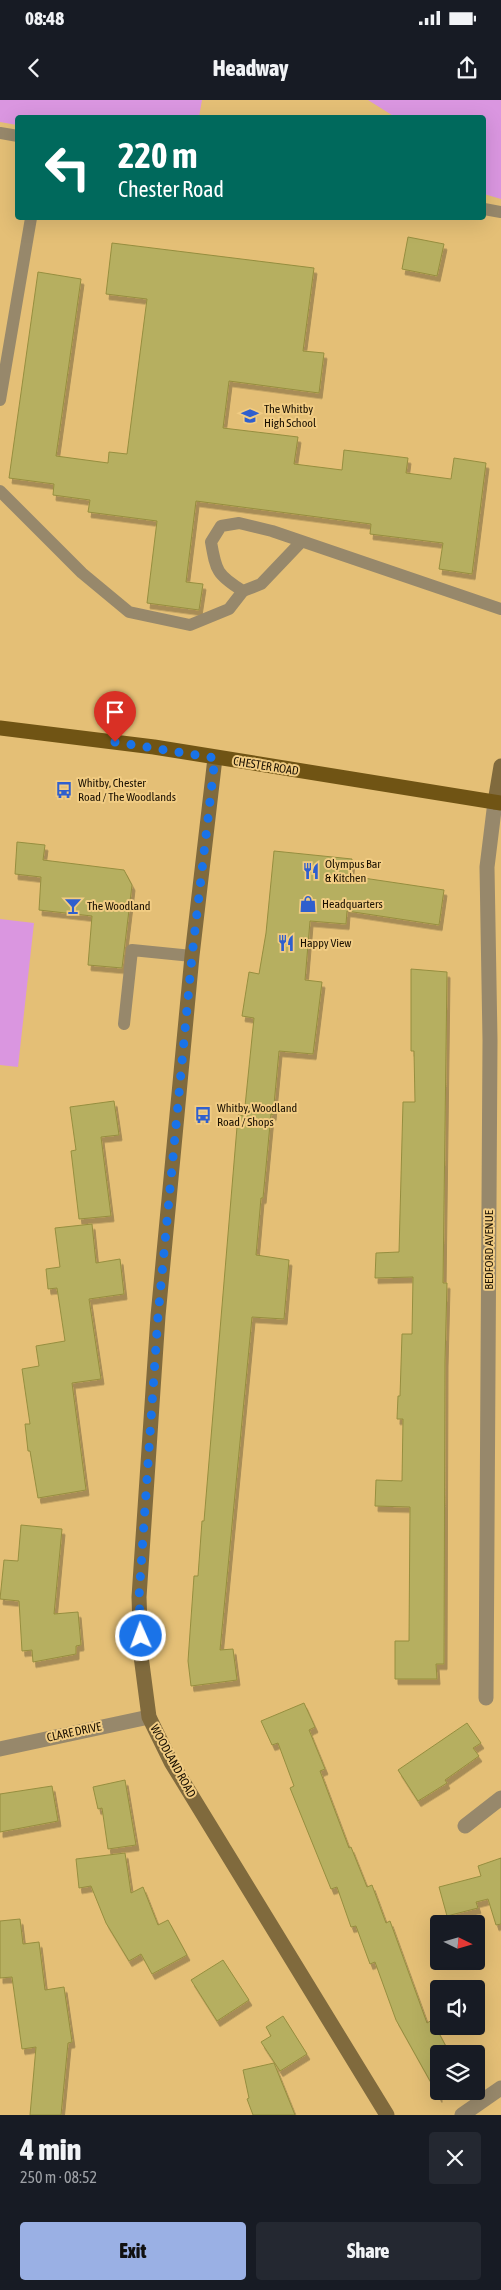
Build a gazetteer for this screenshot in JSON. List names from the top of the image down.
{
  "streets": {
    "main road": ["CHESTER ROAD"],
    "street": ["BEDFORD AVENUE", "CLARE DRIVE", "WOODLAND ROAD"]
  },
  "crossings": [
    ["CHESTER ROAD", "BEDFORD AVENUE"],
    ["CHESTER ROAD", "WOODLAND ROAD"],
    ["CLARE DRIVE", "WOODLAND ROAD"]
  ],
  "places": {
    "school or university": ["The Whitby High School"],
    "bus stop": ["Whitby, Chester Road / The Woodlands", "Whitby, Woodland Road / Shops"],
    "restaurant": ["Olympus Bar & Kitchen", "Happy View"],
    "shop": ["Headquarters"],
    "bar": ["The Woodland"]
  },
  "north": "right",
  "page": {
    "status": "08:48",
    "header": "Headway",
    "turn": ["220 m", "Chester Road"],
    "heading": ["4 min", "250 m · 08:52"],
    "buttons": ["Exit", "Share"]
  }
}
